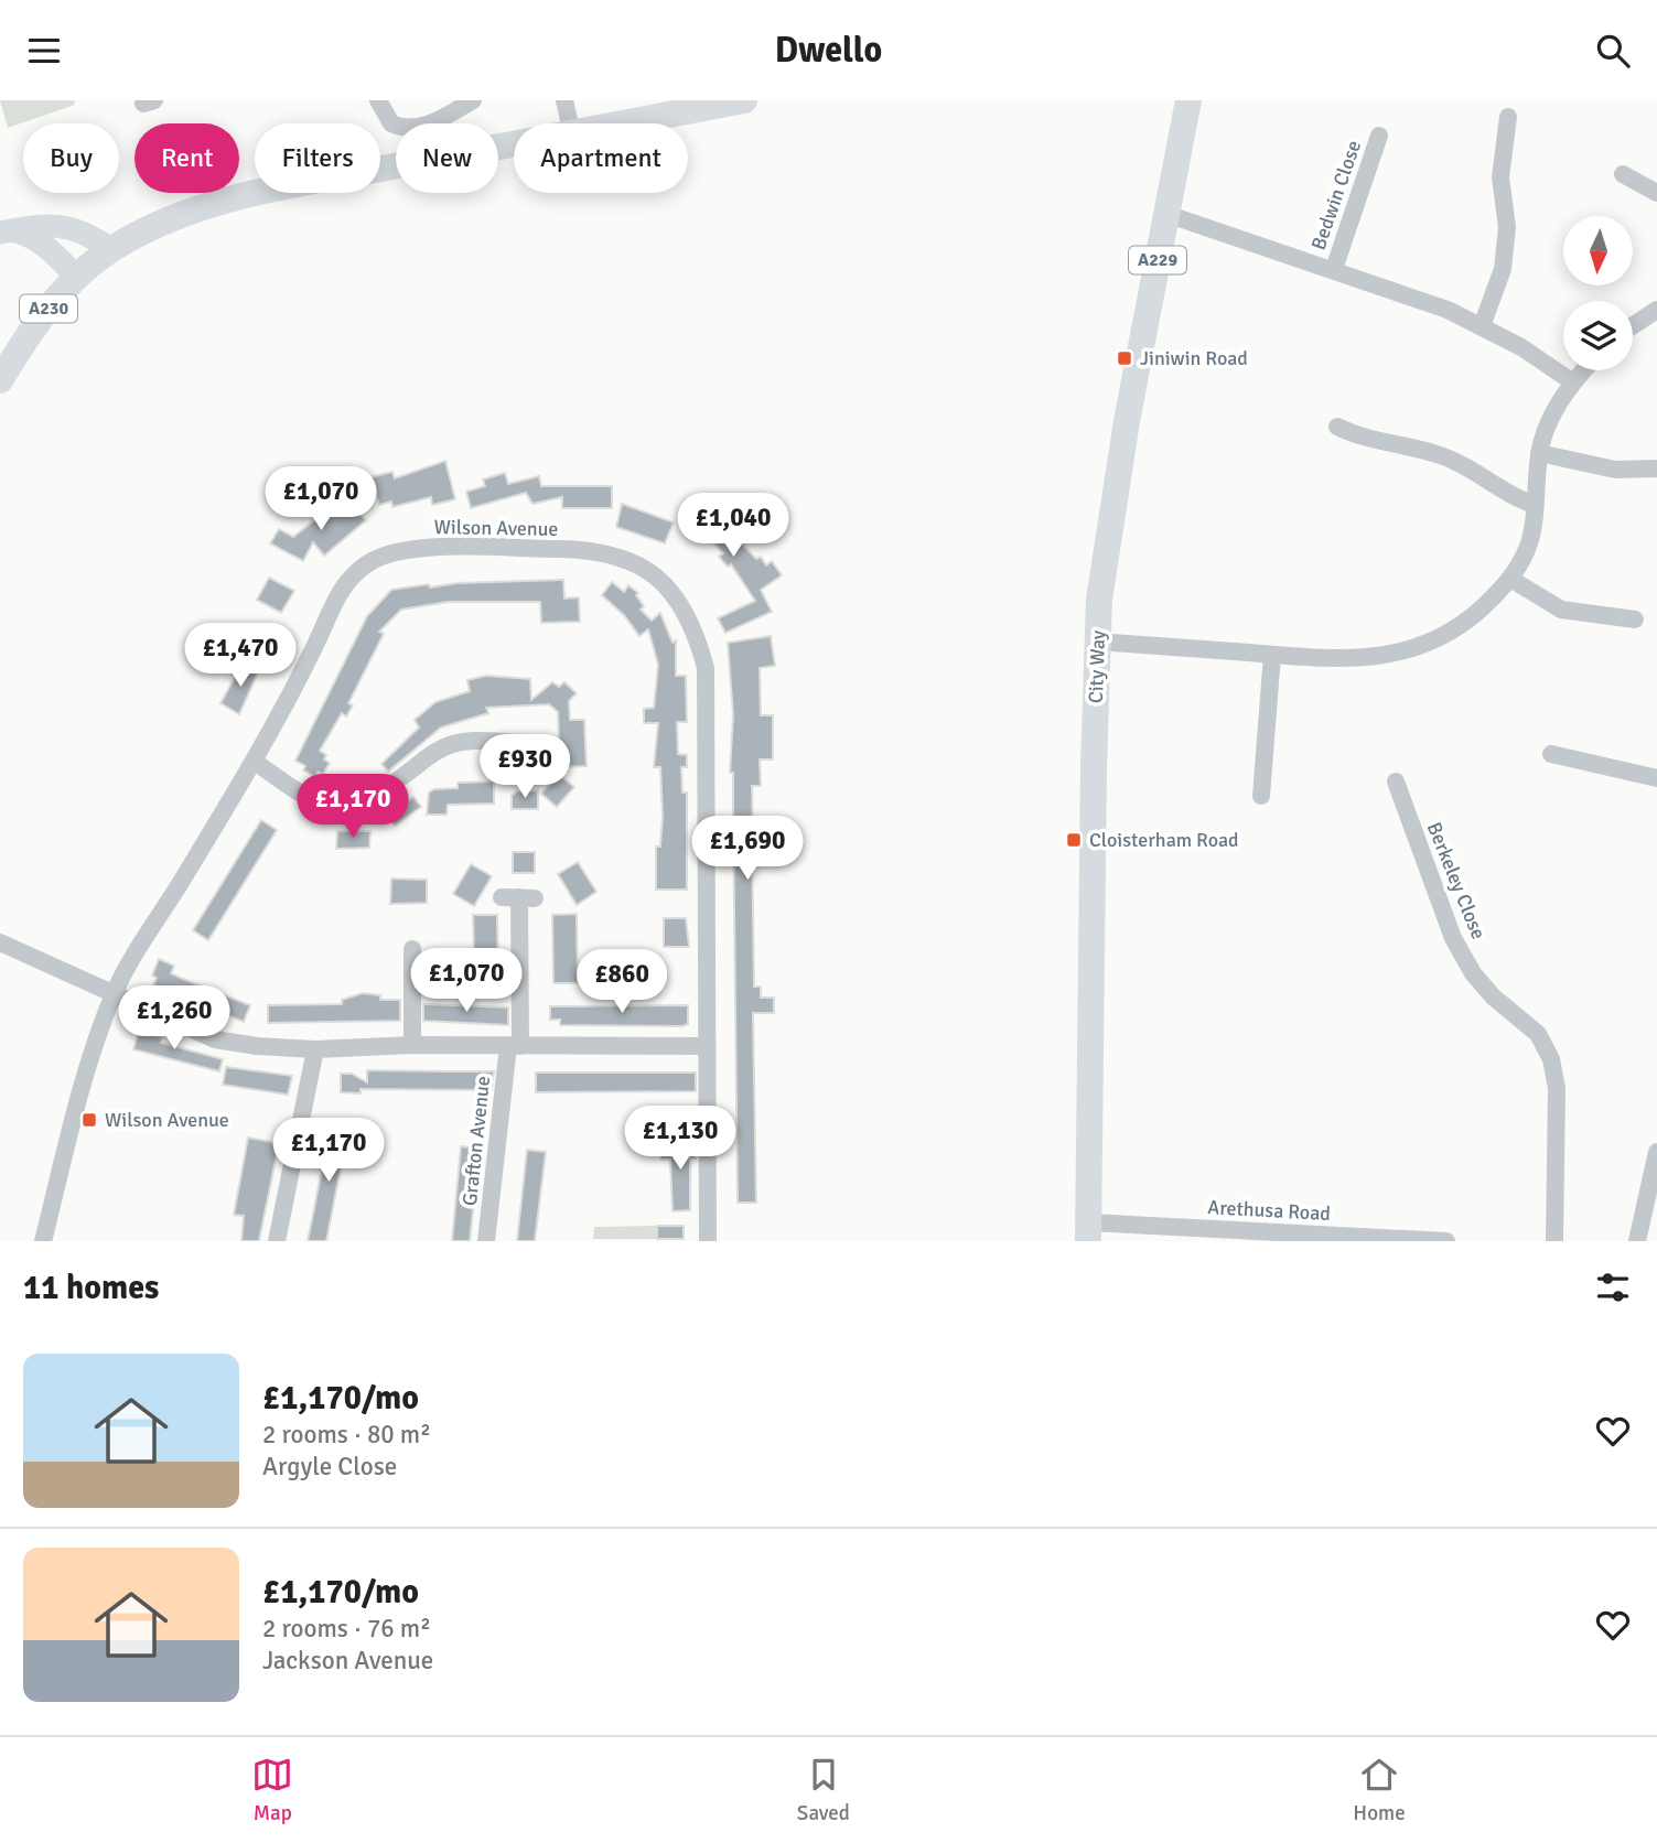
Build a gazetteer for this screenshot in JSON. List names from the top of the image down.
{
  "streets": {
    "main road": ["A229", "A230", "City Way"],
    "street": [
      "Bedwin Close",
      "Wilson Avenue",
      "Berkeley Close",
      "Grafton Avenue",
      "Arethusa Road"
    ]
  },
  "crossings": [
    ["City Way", "Arethusa Road"]
  ],
  "places": {
    "transit": ["Jiniwin Road", "Cloisterham Road", "Wilson Avenue"]
  },
  "north": "bottom",
  "page": {
    "header": "Dwello",
    "chip": [
      "Buy",
      "Rent",
      "Filters",
      "New",
      "Apartment"
    ],
    "price": [
      "£1,070",
      "£1,040",
      "£1,470",
      "£930",
      "£1,170",
      "£1,690",
      "£1,070",
      "£860",
      "£1,260",
      "£1,130",
      "£1,170"
    ],
    "heading": "11 homes",
    "list": [
      {
        "name": "£1,170/mo",
        "note": "2 rooms · 80 m² · Argyle Close"
      },
      {
        "name": "£1,170/mo",
        "note": "2 rooms · 76 m² · Jackson Avenue"
      }
    ],
    "tabs": ["Map", "Saved", "Home"]
  }
}
